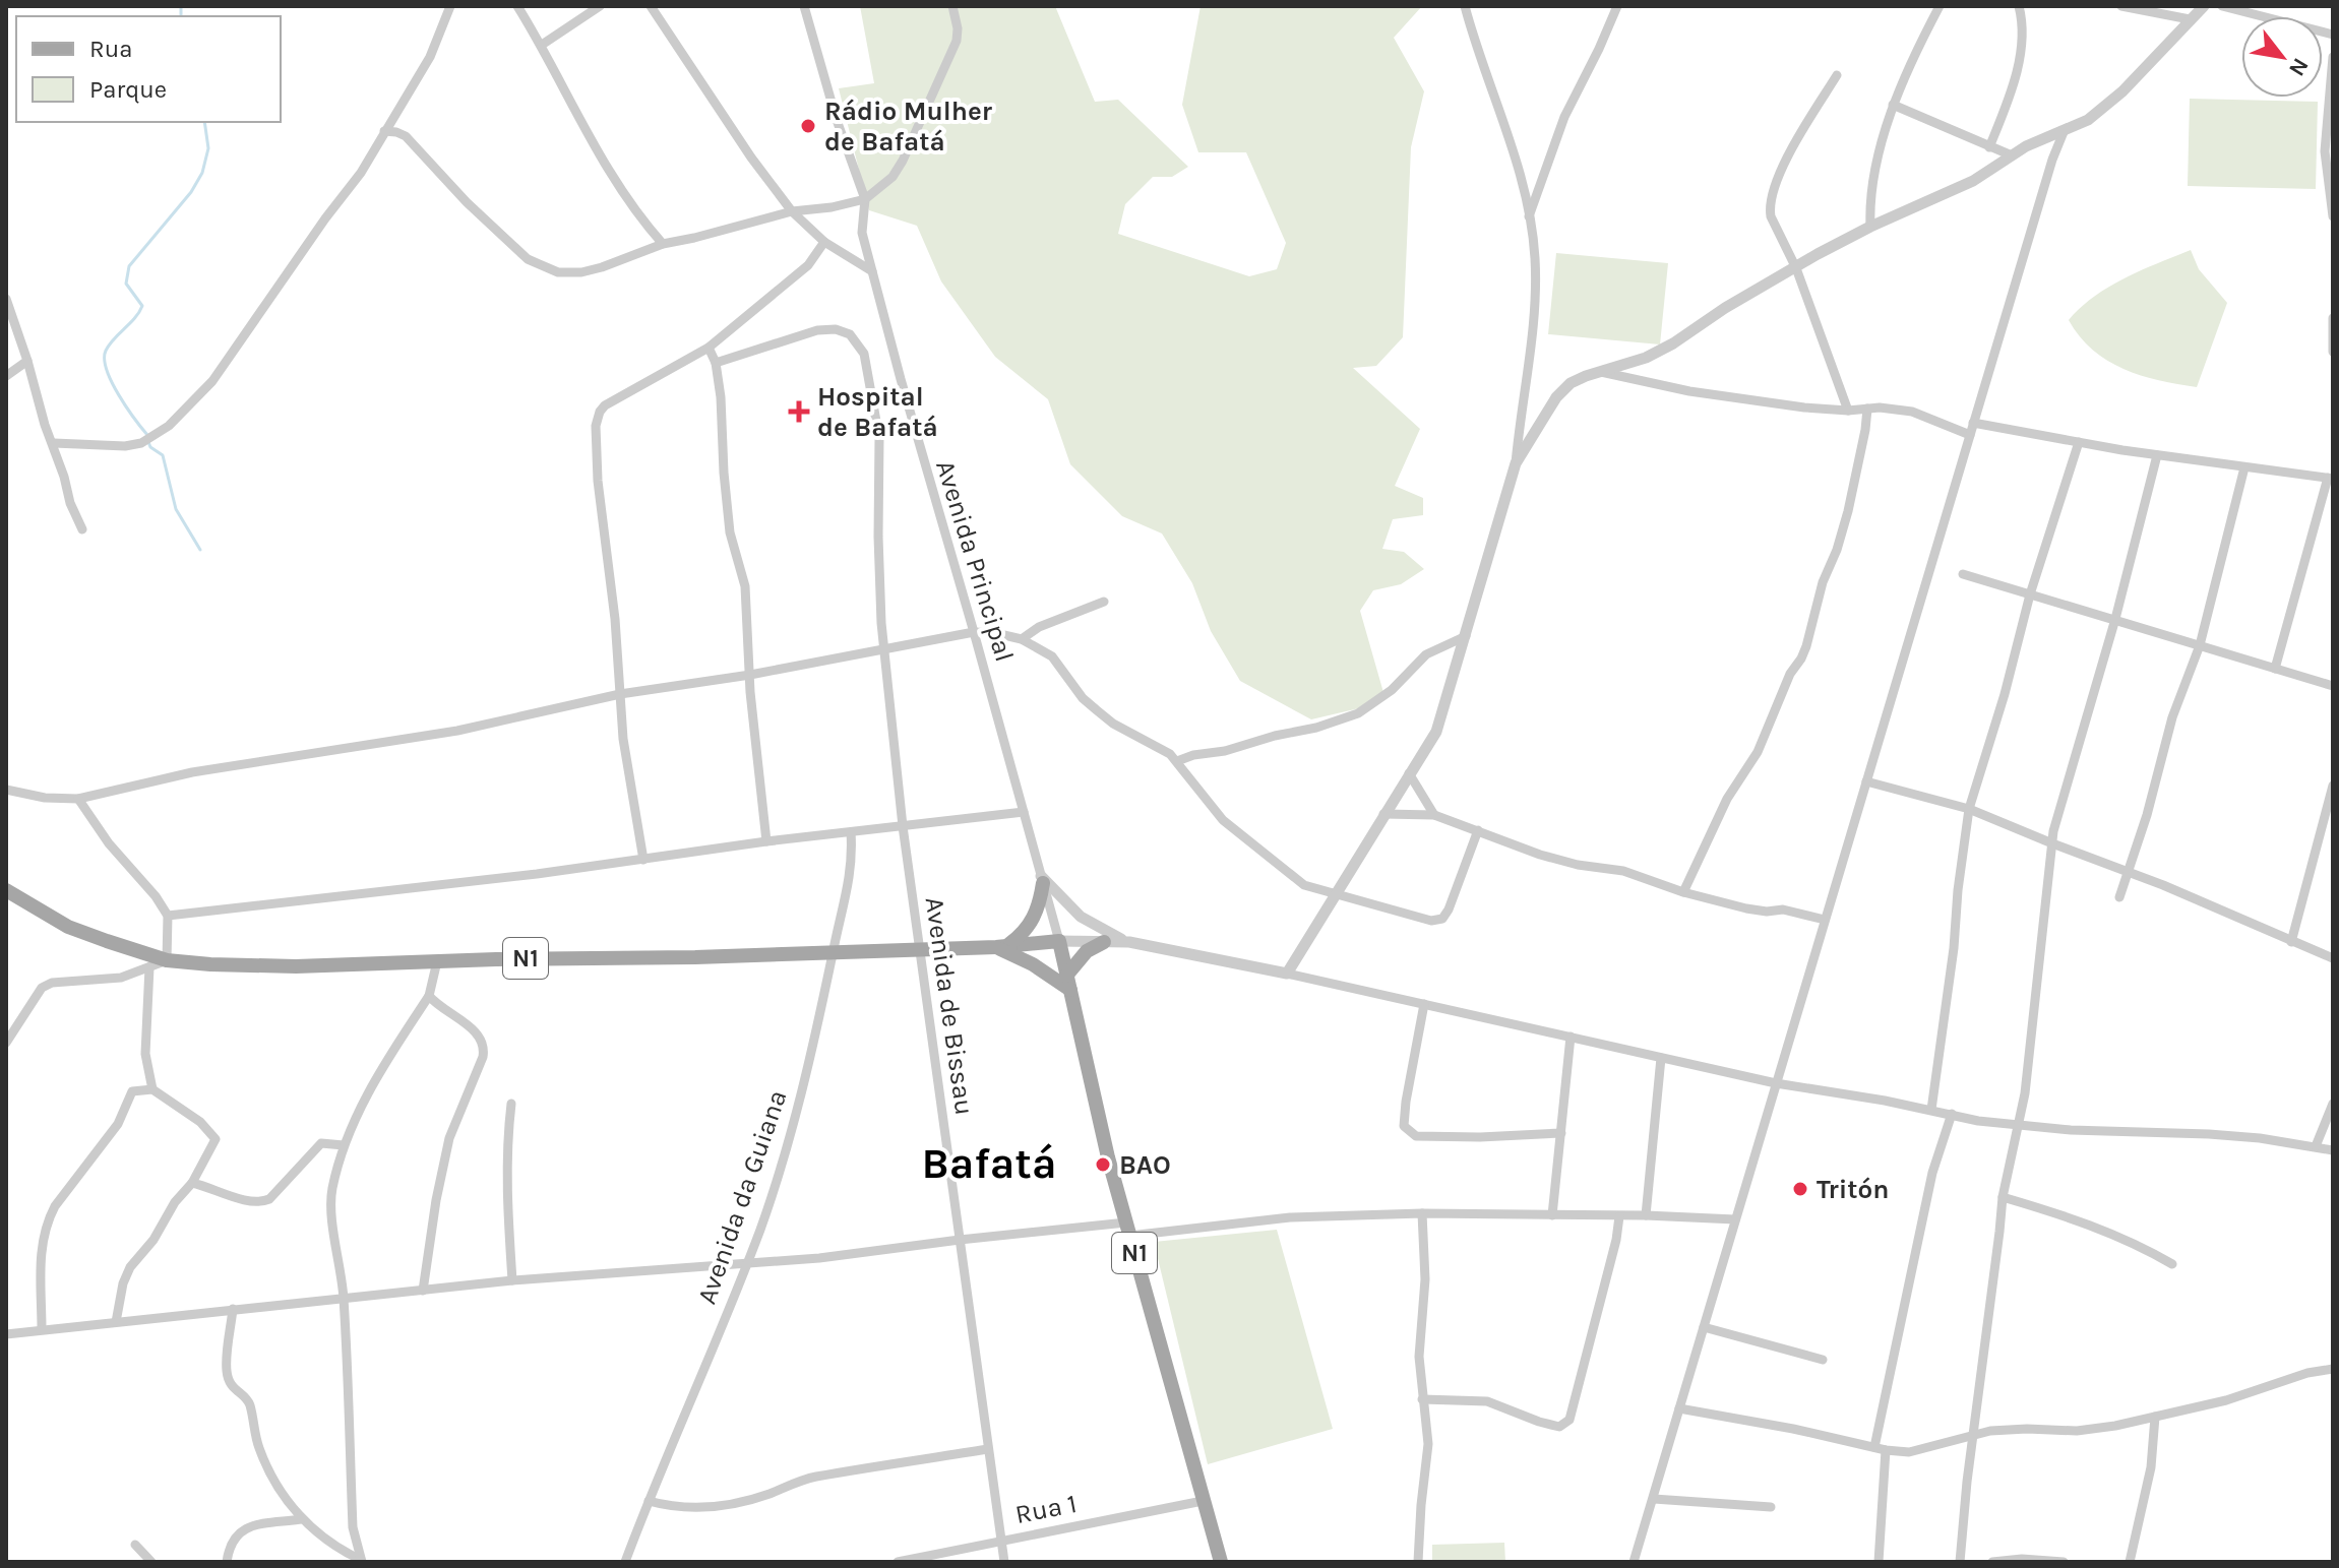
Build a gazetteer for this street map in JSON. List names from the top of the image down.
{
  "streets": {
    "main road": ["N1"],
    "street": [
      "Avenida Principal",
      "Avenida de Bissau",
      "Avenida da Guiana",
      "Rua 1"
    ]
  },
  "crossings": [
    ["Avenida Principal", "N1"],
    ["N1", "Avenida de Bissau"],
    ["N1", "Avenida da Guiana"],
    ["N1", "Rua 1"],
    ["Avenida de Bissau", "Rua 1"]
  ],
  "districts": ["Bafatá"],
  "places": {
    "other": ["Rádio Mulher de Bafatá", "BAO", "Tritón"],
    "health": ["Hospital de Bafatá"]
  },
  "legend": ["Rua", "Parque"],
  "north": "bottom right"
}
